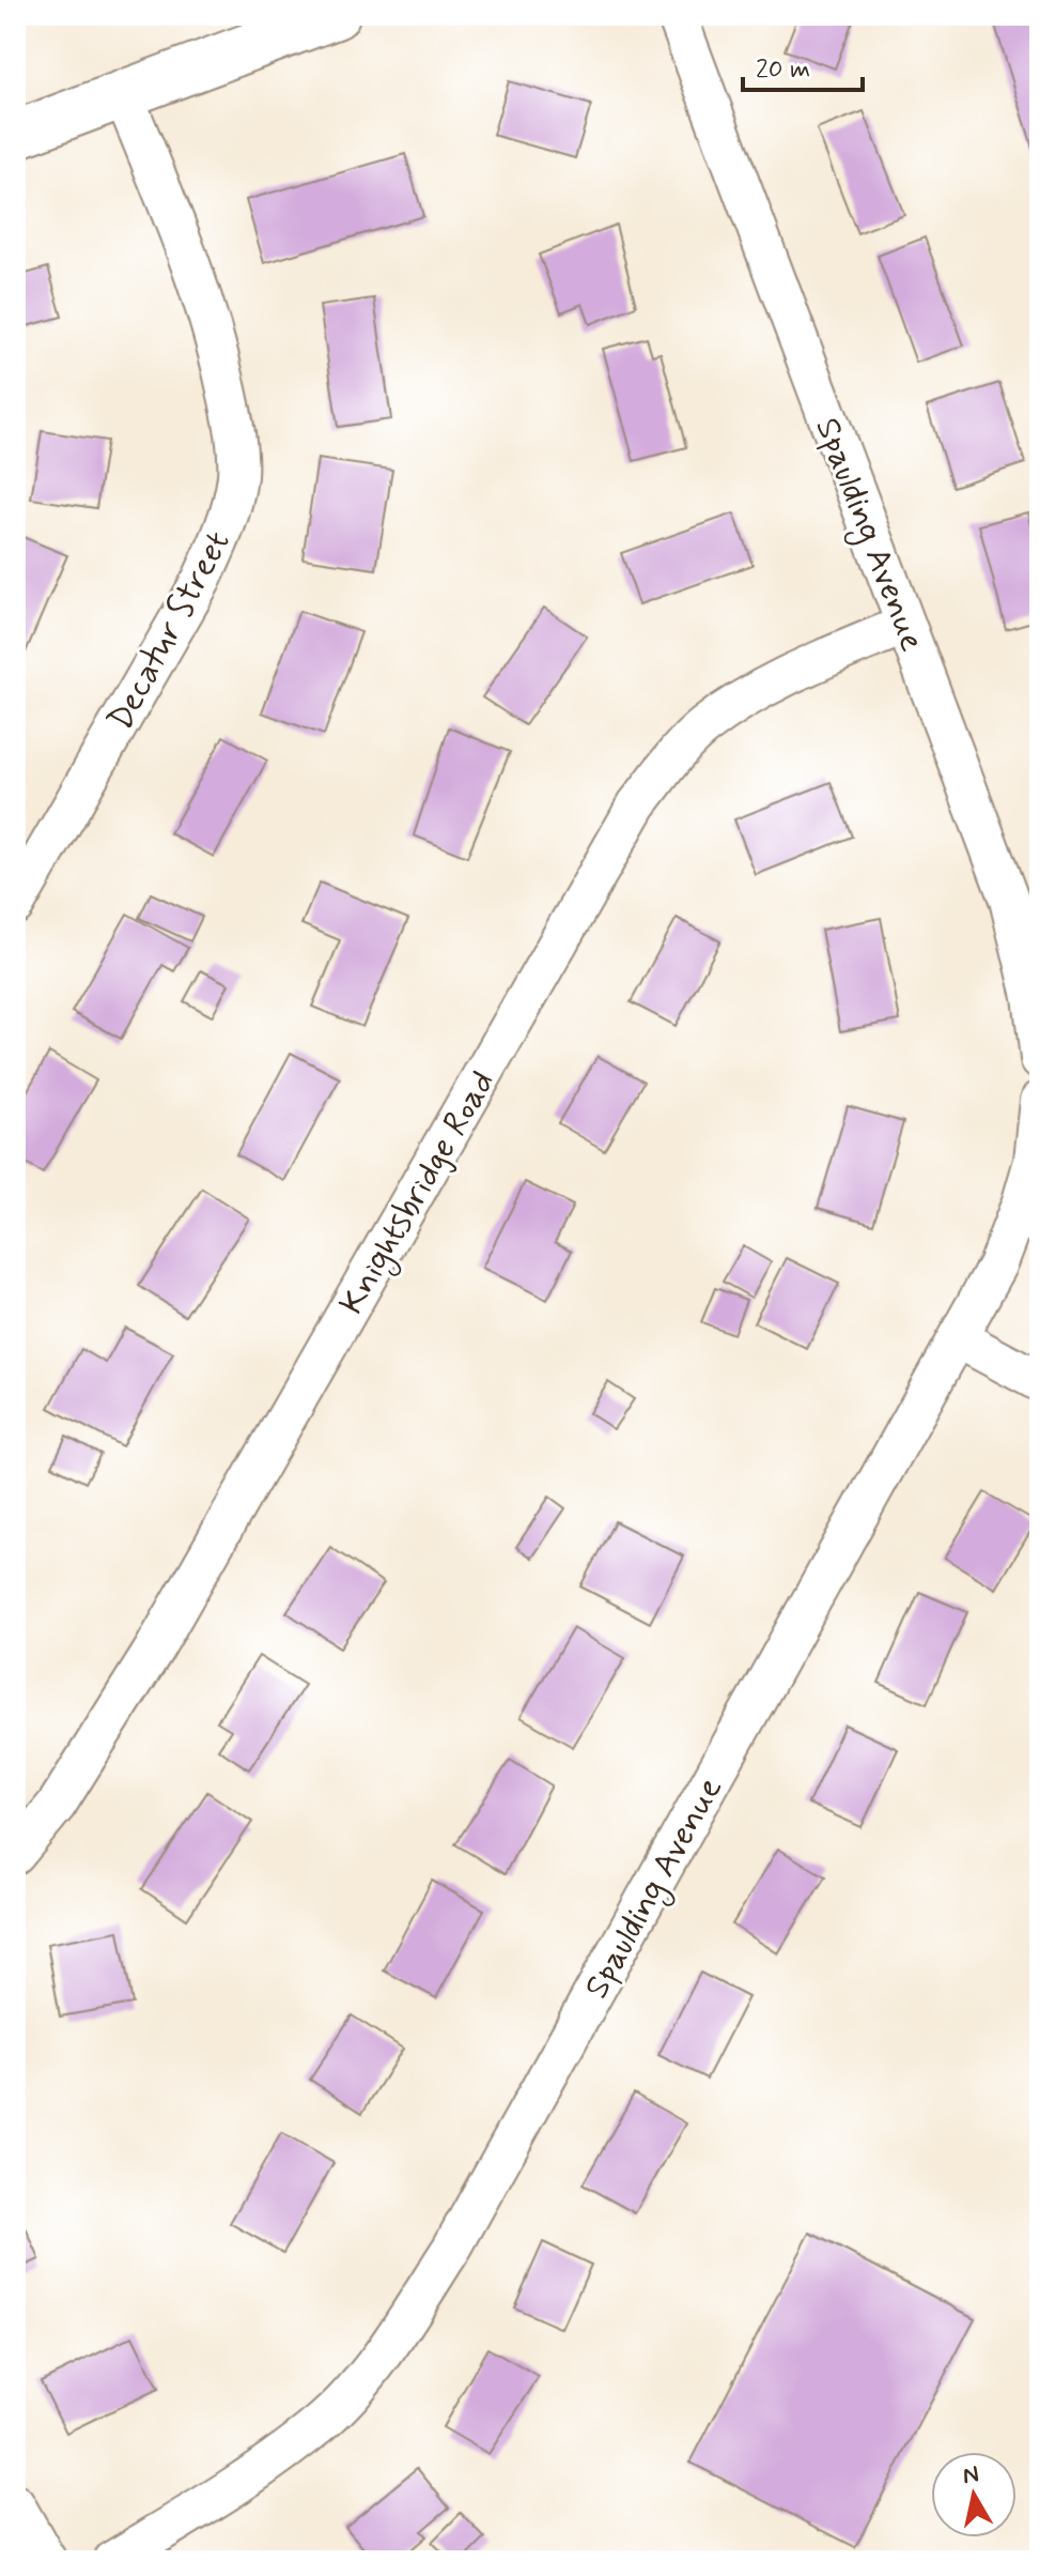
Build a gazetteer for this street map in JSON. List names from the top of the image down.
{
  "streets": {
    "street": ["Spaulding Avenue", "Decatur Street", "Knightsbridge Road"]
  },
  "crossings": [
    ["Spaulding Avenue", "Knightsbridge Road"]
  ],
  "scale_bar": "20 m",
  "north": "top"
}
